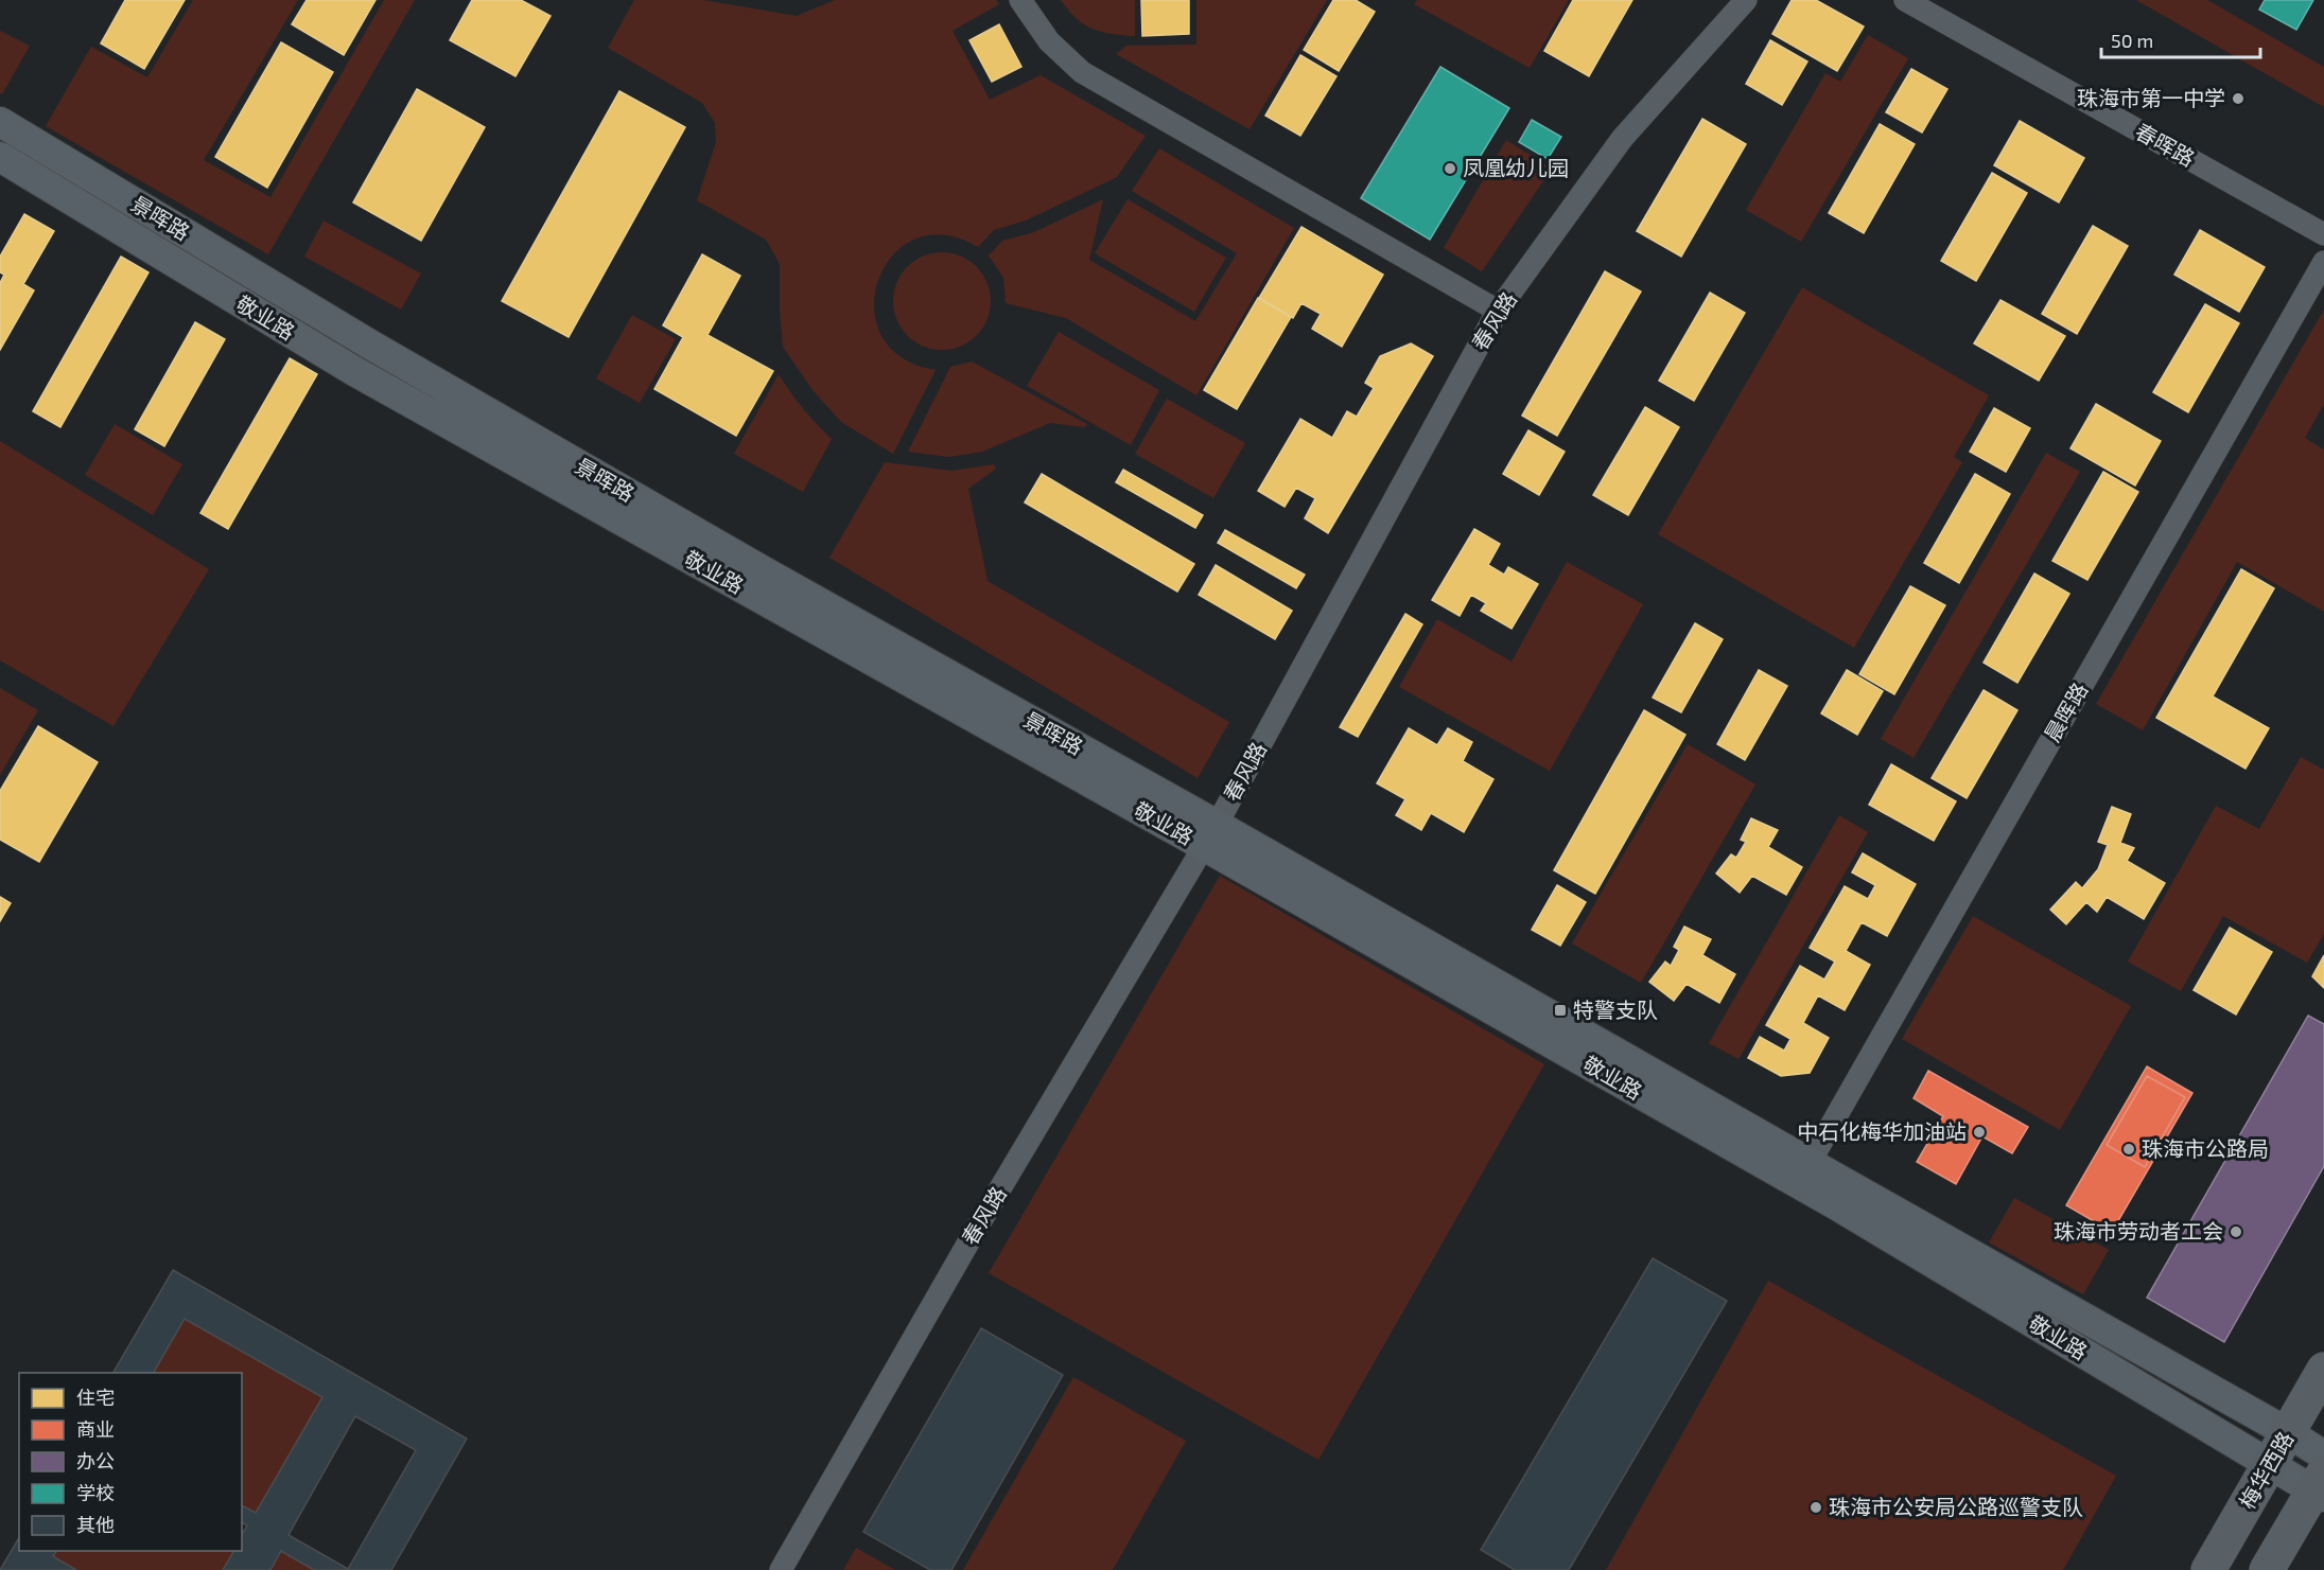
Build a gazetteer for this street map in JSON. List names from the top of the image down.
{
  "streets": {
    "main road": ["景晖路", "敬业路", "梅华西路"],
    "street": ["春晖路", "春风路", "晨晖路"]
  },
  "crossings": [
    ["景晖路", "敬业路"],
    ["景晖路", "春风路"],
    ["敬业路", "春风路"],
    ["敬业路", "晨晖路"],
    ["敬业路", "梅华西路"]
  ],
  "places": {
    "other": [
      "珠海市第一中学",
      "凤凰幼儿园",
      "中石化梅华加油站",
      "珠海市公路局",
      "珠海市劳动者工会",
      "珠海市公安局公路巡警支队"
    ],
    "transit": ["特警支队"]
  },
  "legend": [
    "住宅",
    "商业",
    "办公",
    "学校",
    "其他"
  ],
  "scale_bar": "50 m"
}
